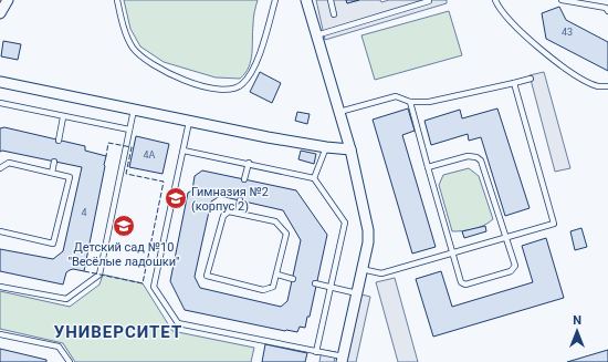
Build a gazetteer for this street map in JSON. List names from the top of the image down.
{
  "districts": ["УНИВЕРСИТЕТ"],
  "places": {
    "school or university": ["Гимназия №2 (корпус 2)", "Детский сад №10 \"Весёлые ладошки\""]
  },
  "house_numbers": ["43", "4А", "4"],
  "north": "top"
}
